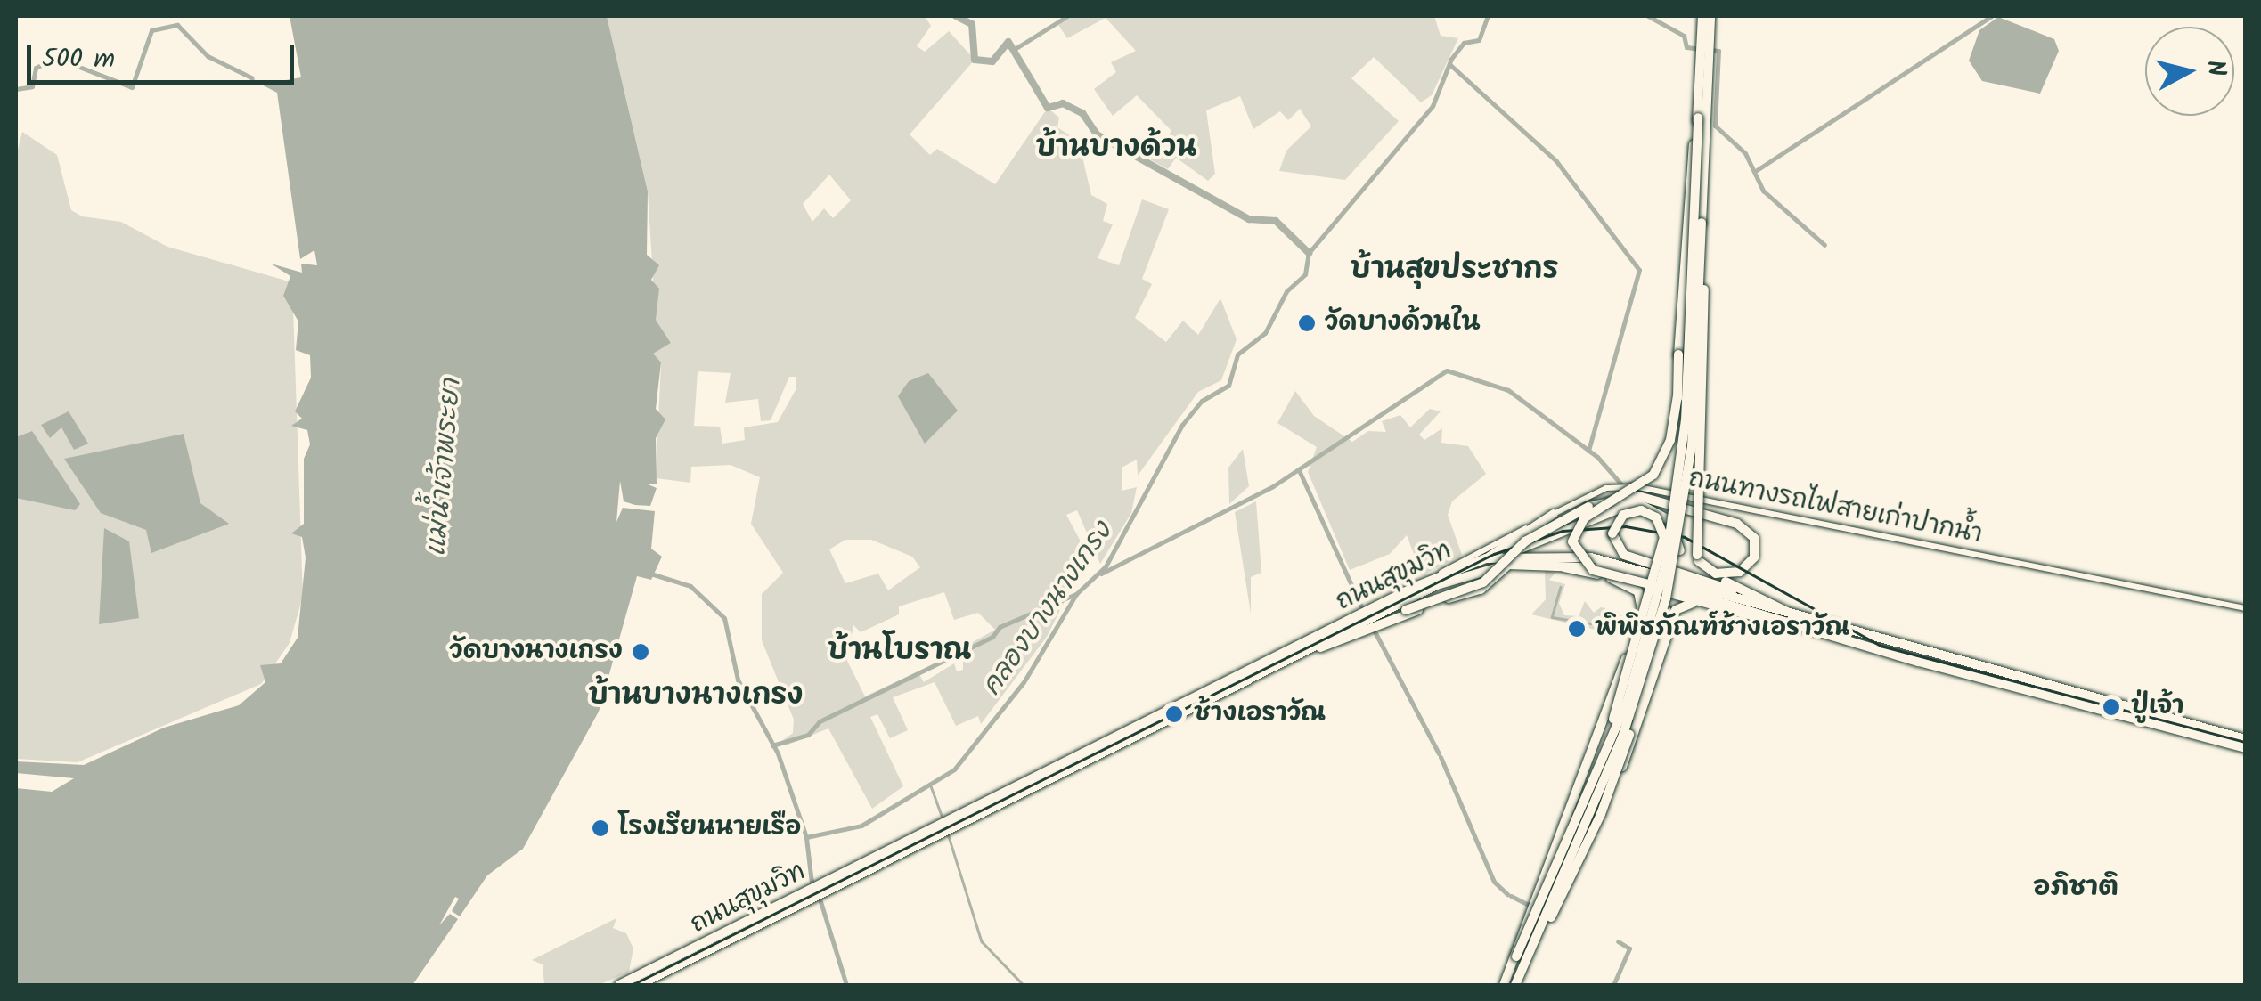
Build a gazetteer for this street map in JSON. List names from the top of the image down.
{
  "streets": {
    "highway": ["ถนนสุขุมวิท"],
    "main road": ["ถนนทางรถไฟสายเก่าปากน้ำ"]
  },
  "crossings": [
    ["ถนนทางรถไฟสายเก่าปากน้ำ", "ถนนสุขุมวิท"]
  ],
  "districts": [
    "บ้านบางด้วน",
    "บ้านสุขประชากร",
    "บ้านโบราณ",
    "บ้านบางนางเกรง",
    "อภิชาติ"
  ],
  "water": ["แม่น้ำเจ้าพระยา", "คลองบางนางเกรง"],
  "places": [
    "วัดบางด้วนใน",
    "พิพิธภัณฑ์ช้างเอราวัณ",
    "วัดบางนางเกรง",
    "ปู่เจ้า",
    "ช้างเอราวัณ",
    "โรงเรียนนายเรือ"
  ],
  "scale_bar": "500 m",
  "north": "right"
}
